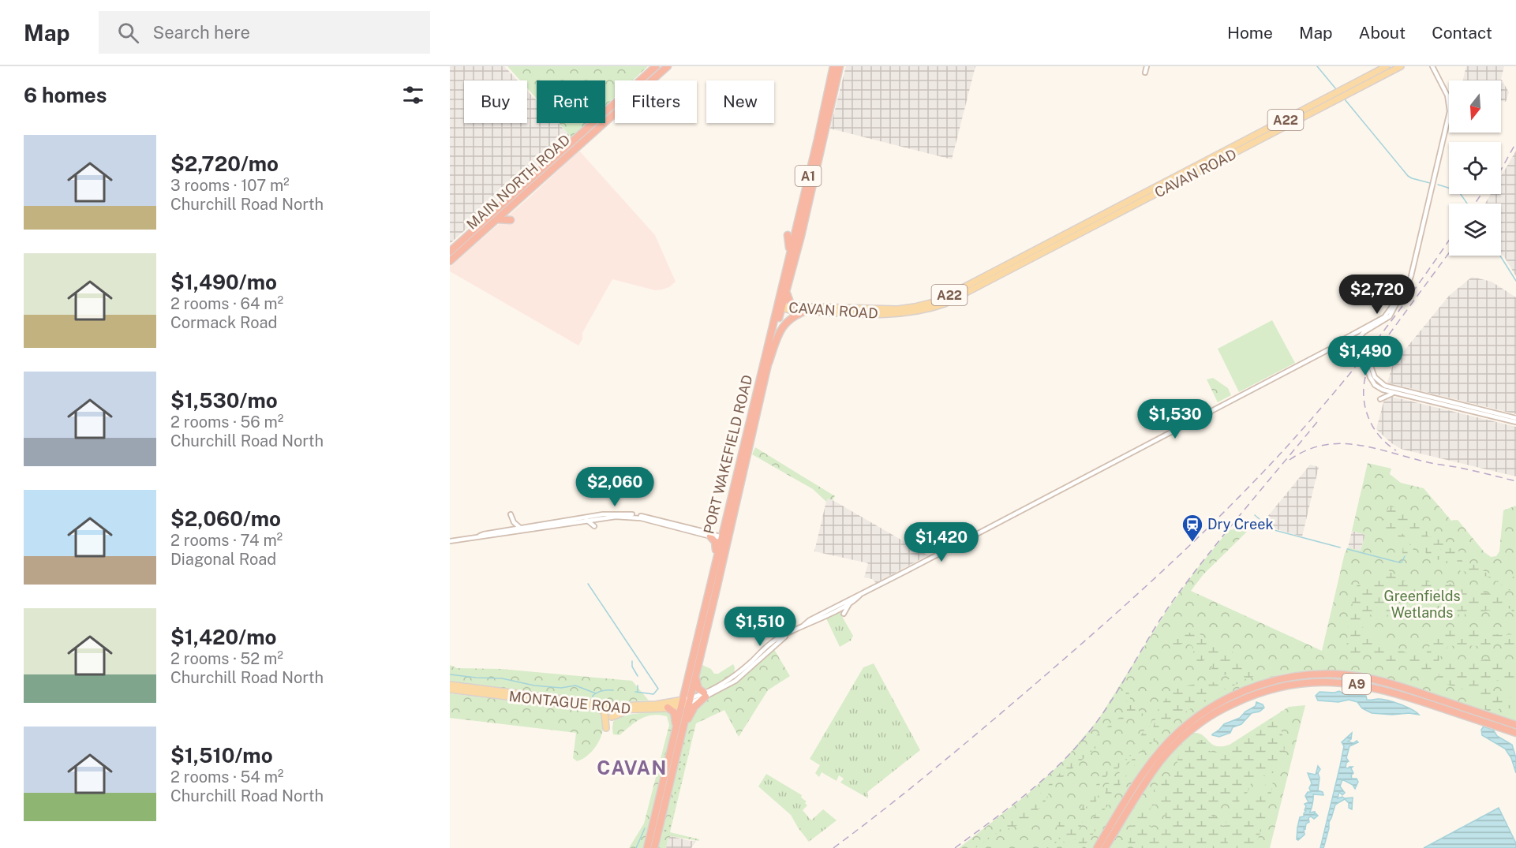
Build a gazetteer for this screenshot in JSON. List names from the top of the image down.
{
  "streets": {
    "highway": [
      "A1",
      "MAIN NORTH ROAD",
      "PORT WAKEFIELD ROAD",
      "A9"
    ],
    "main road": ["A22", "CAVAN ROAD", "MONTAGUE ROAD"]
  },
  "crossings": [
    ["CAVAN ROAD", "PORT WAKEFIELD ROAD"],
    ["PORT WAKEFIELD ROAD", "MONTAGUE ROAD"]
  ],
  "districts": ["CAVAN"],
  "parks": ["Greenfields Wetlands"],
  "places": {
    "station": ["Dry Creek"]
  },
  "north": "bottom",
  "page": {
    "header": "Map",
    "search": "Search here",
    "nav": [
      "Home",
      "Map",
      "About",
      "Contact"
    ],
    "heading": "6 homes",
    "chip": [
      "Buy",
      "Rent",
      "Filters",
      "New"
    ],
    "list": [
      {
        "name": "$2,720/mo",
        "note": "3 rooms · 107 m² · Churchill Road North"
      },
      {
        "name": "$1,490/mo",
        "note": "2 rooms · 64 m² · Cormack Road"
      },
      {
        "name": "$1,530/mo",
        "note": "2 rooms · 56 m² · Churchill Road North"
      },
      {
        "name": "$2,060/mo",
        "note": "2 rooms · 74 m² · Diagonal Road"
      },
      {
        "name": "$1,420/mo",
        "note": "2 rooms · 52 m² · Churchill Road North"
      },
      {
        "name": "$1,510/mo",
        "note": "2 rooms · 54 m² · Churchill Road North"
      }
    ],
    "price": [
      "$2,720",
      "$1,490",
      "$1,530",
      "$2,060",
      "$1,420",
      "$1,510"
    ]
  }
}
